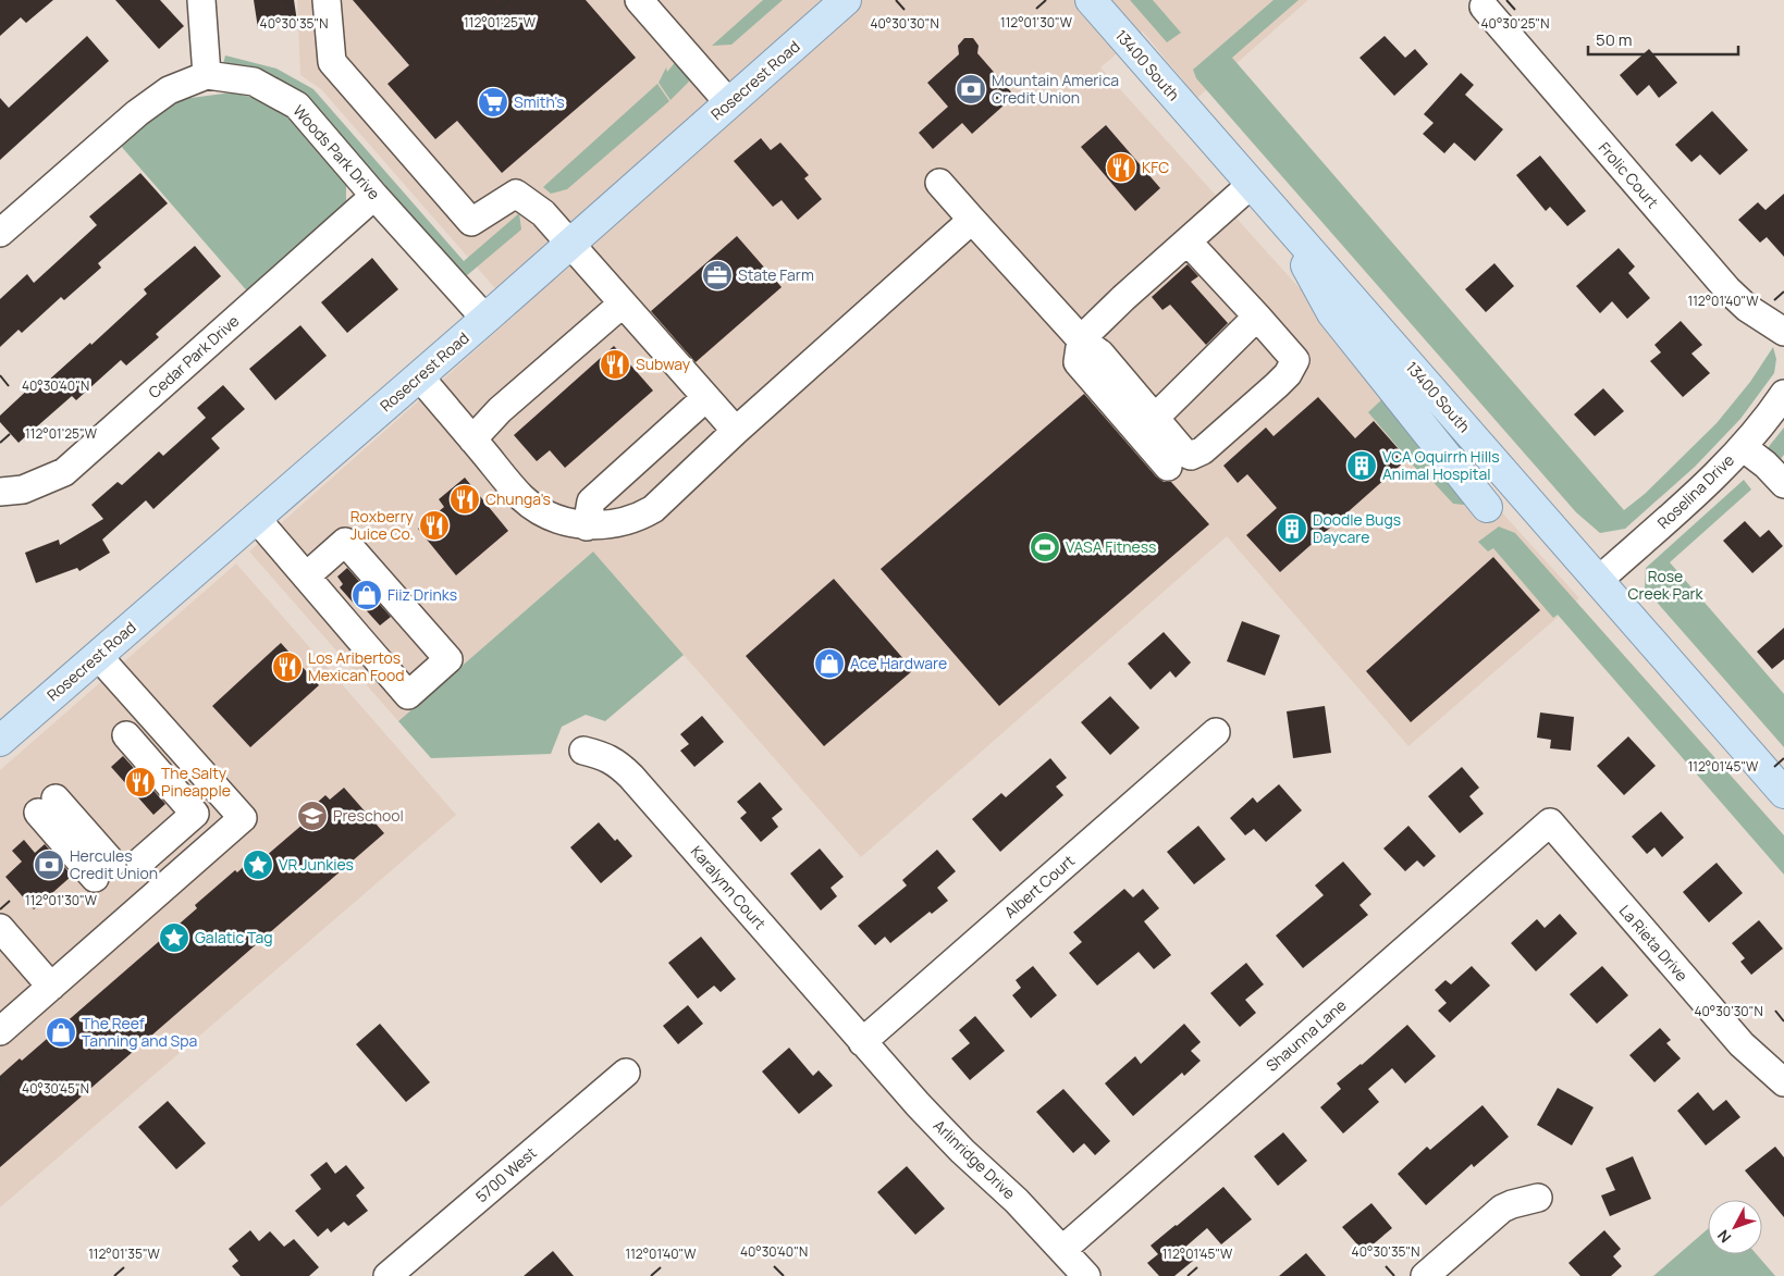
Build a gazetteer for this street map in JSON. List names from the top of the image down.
{
  "streets": {
    "main road": ["13400 South", "Rosecrest Road"],
    "street": [
      "Woods Park Drive",
      "Frolic Court",
      "Cedar Park Drive",
      "Roselina Drive",
      "Albert Court",
      "Karalynn Court",
      "La Rieta Drive",
      "Shaunna Lane",
      "Arlinridge Drive",
      "5700 West"
    ]
  },
  "crossings": [
    ["13400 South", "Roselina Drive"],
    ["Rosecrest Road", "Woods Park Drive"],
    ["Woods Park Drive", "Cedar Park Drive"],
    ["Albert Court", "Karalynn Court"],
    ["Albert Court", "Arlinridge Drive"],
    ["Karalynn Court", "Arlinridge Drive"],
    ["La Rieta Drive", "Shaunna Lane"],
    ["Shaunna Lane", "Arlinridge Drive"]
  ],
  "parks": ["Rose Creek Park"],
  "places": {
    "bank": ["Mountain America Credit Union", "Hercules Credit Union"],
    "supermarket": ["Smith's"],
    "restaurant": [
      "KFC",
      "Subway",
      "Chunga's",
      "Roxberry Juice Co.",
      "Los Aribertos Mexican Food",
      "The Salty Pineapple"
    ],
    "office": ["State Farm"],
    "building": ["VCA Oquirrh Hills Animal Hospital", "Doodle Bugs Daycare"],
    "sports": ["VASA Fitness"],
    "shop": ["Fiiz Drinks", "Ace Hardware", "The Reef Tanning and Spa"],
    "school or university": ["Preschool"],
    "place": ["VR Junkies", "Galatic Tag"]
  },
  "scale_bar": "50 m",
  "north": "bottom left",
  "coordinates": [
    "112°01'25\"W",
    "112°01'30\"W",
    "40°30'25\"N",
    "40°30'35\"N",
    "40°30'30\"N",
    "112°01'40\"W",
    "40°30'40\"N",
    "112°01'45\"W",
    "40°30'45\"N",
    "112°01'35\"W"
  ]
}
